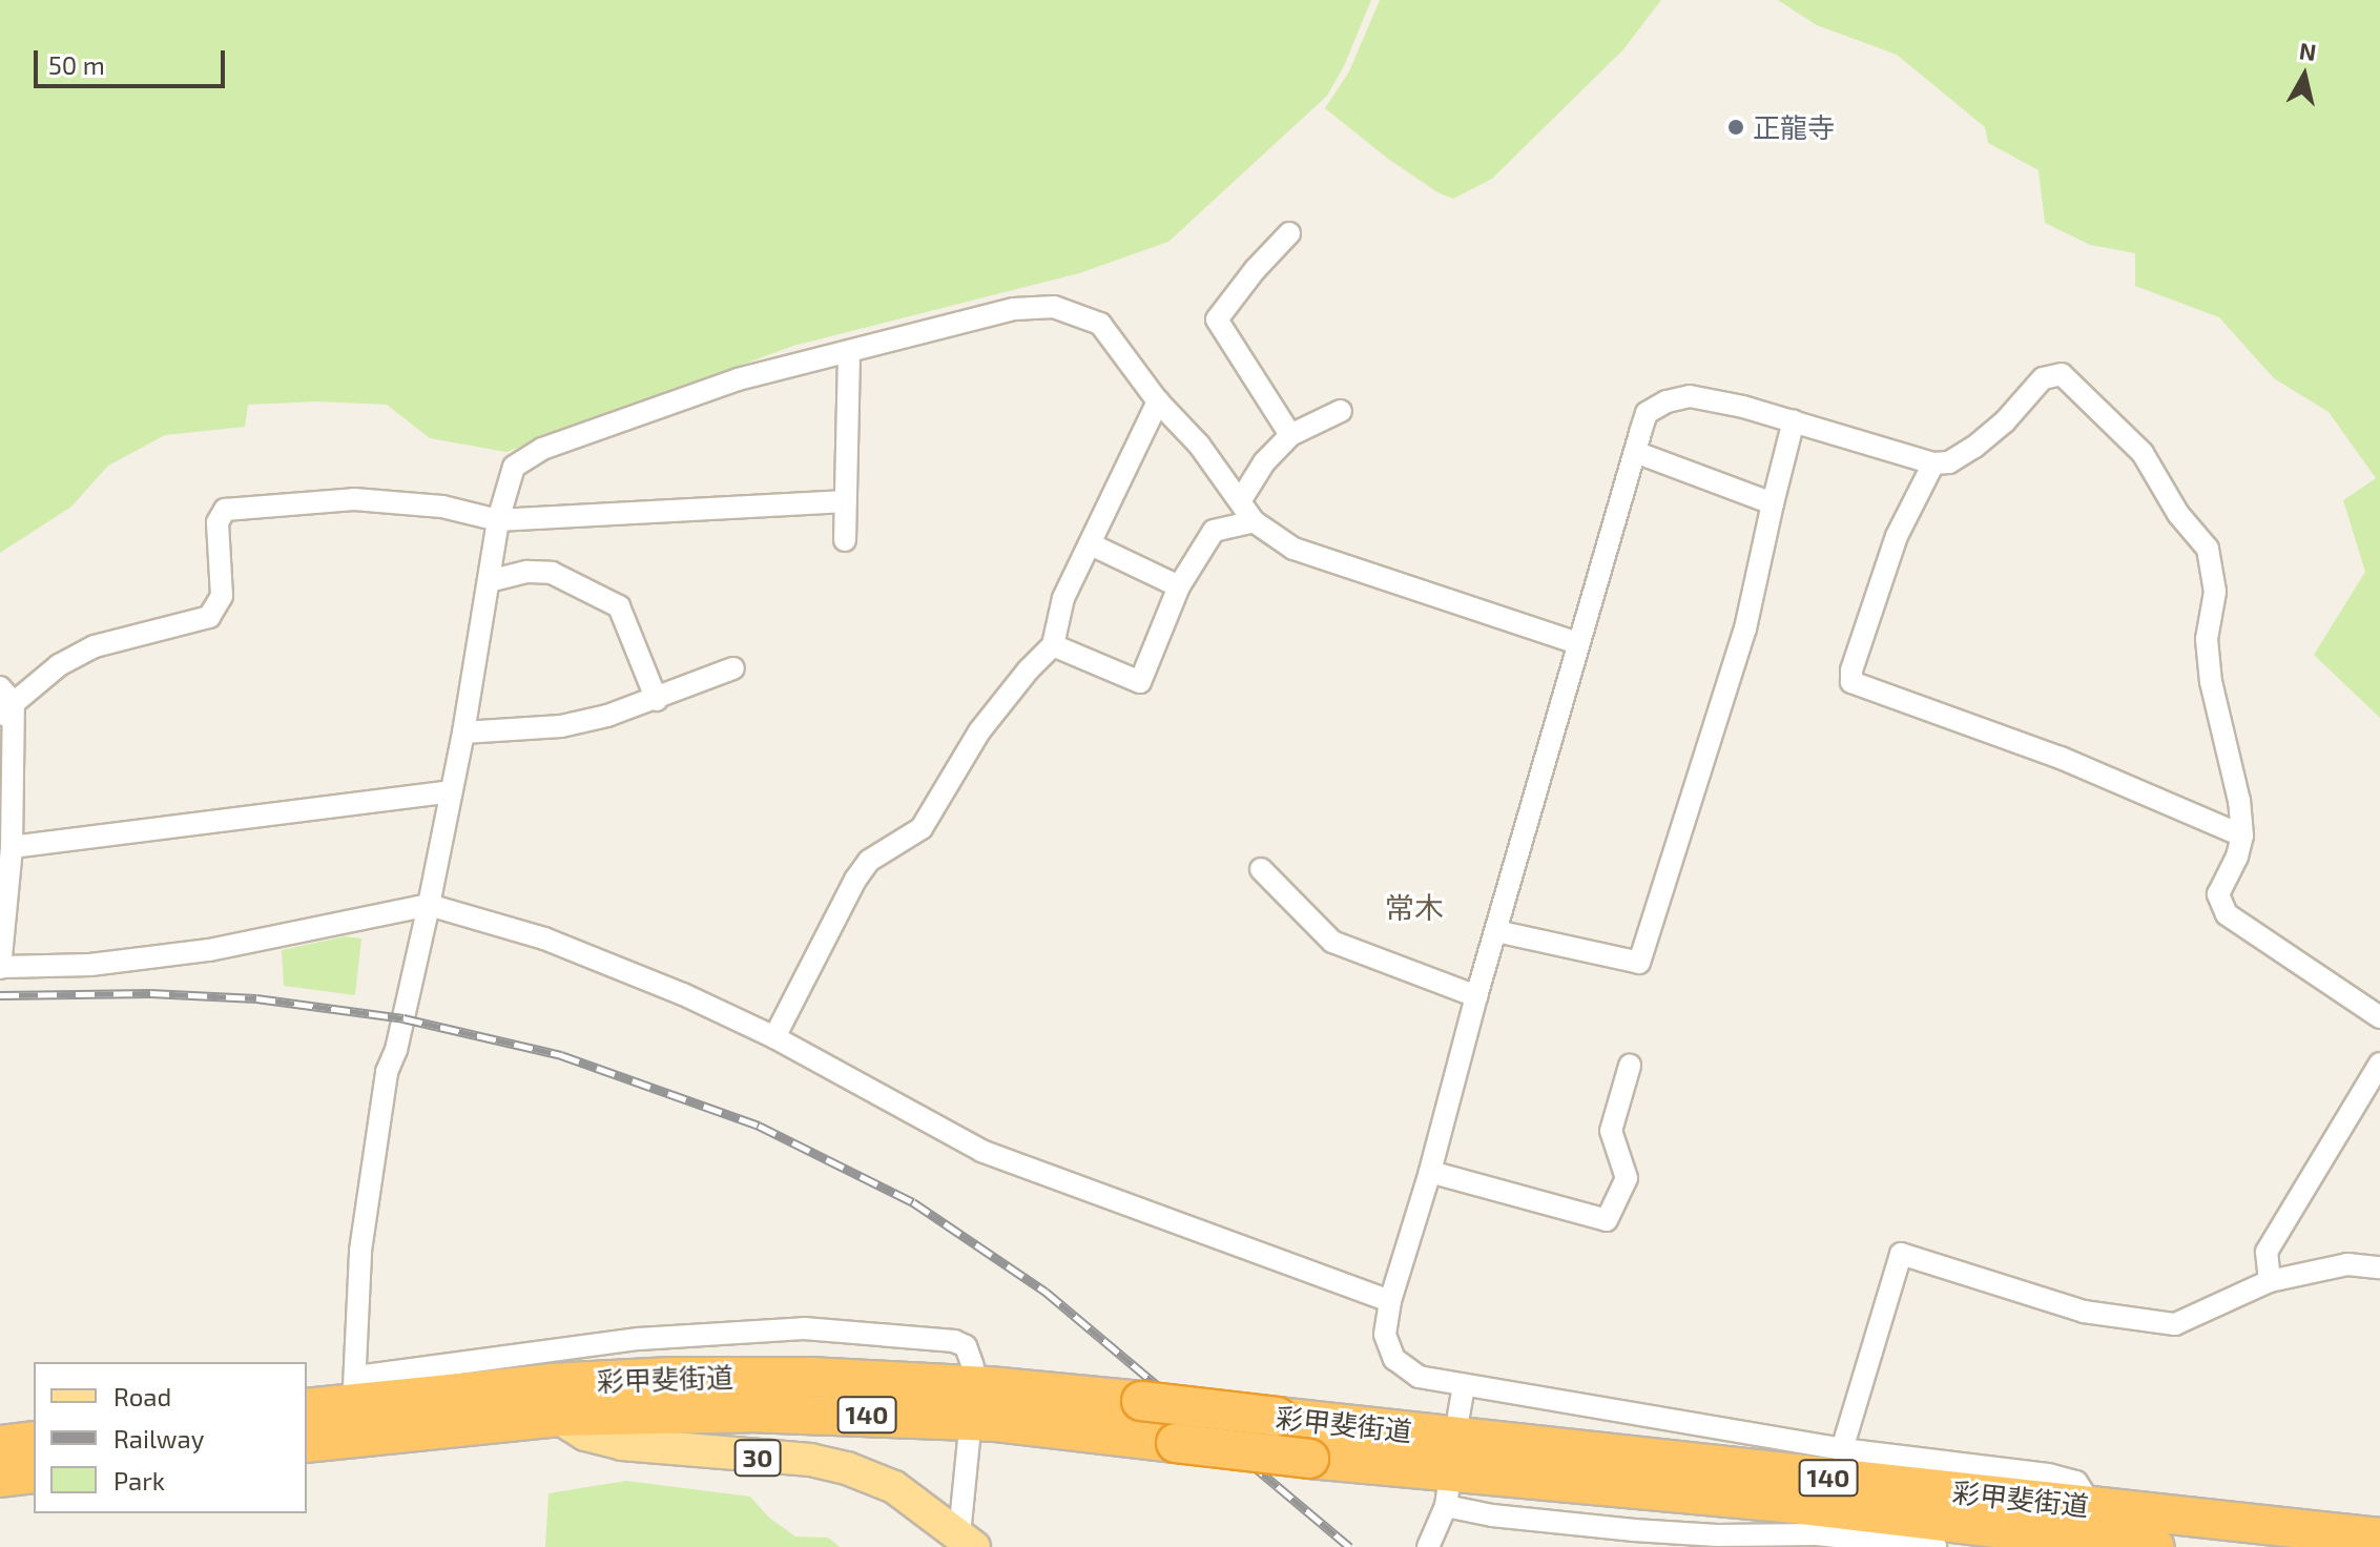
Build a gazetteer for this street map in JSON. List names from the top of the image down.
{
  "streets": {
    "highway": ["彩甲斐街道", "140"],
    "main road": ["30"]
  },
  "crossings": [
    ["彩甲斐街道", "30"]
  ],
  "districts": ["常木"],
  "places": ["正龍寺"],
  "legend": ["Road", "Railway", "Park"],
  "scale_bar": "50 m",
  "north": "top"
}
